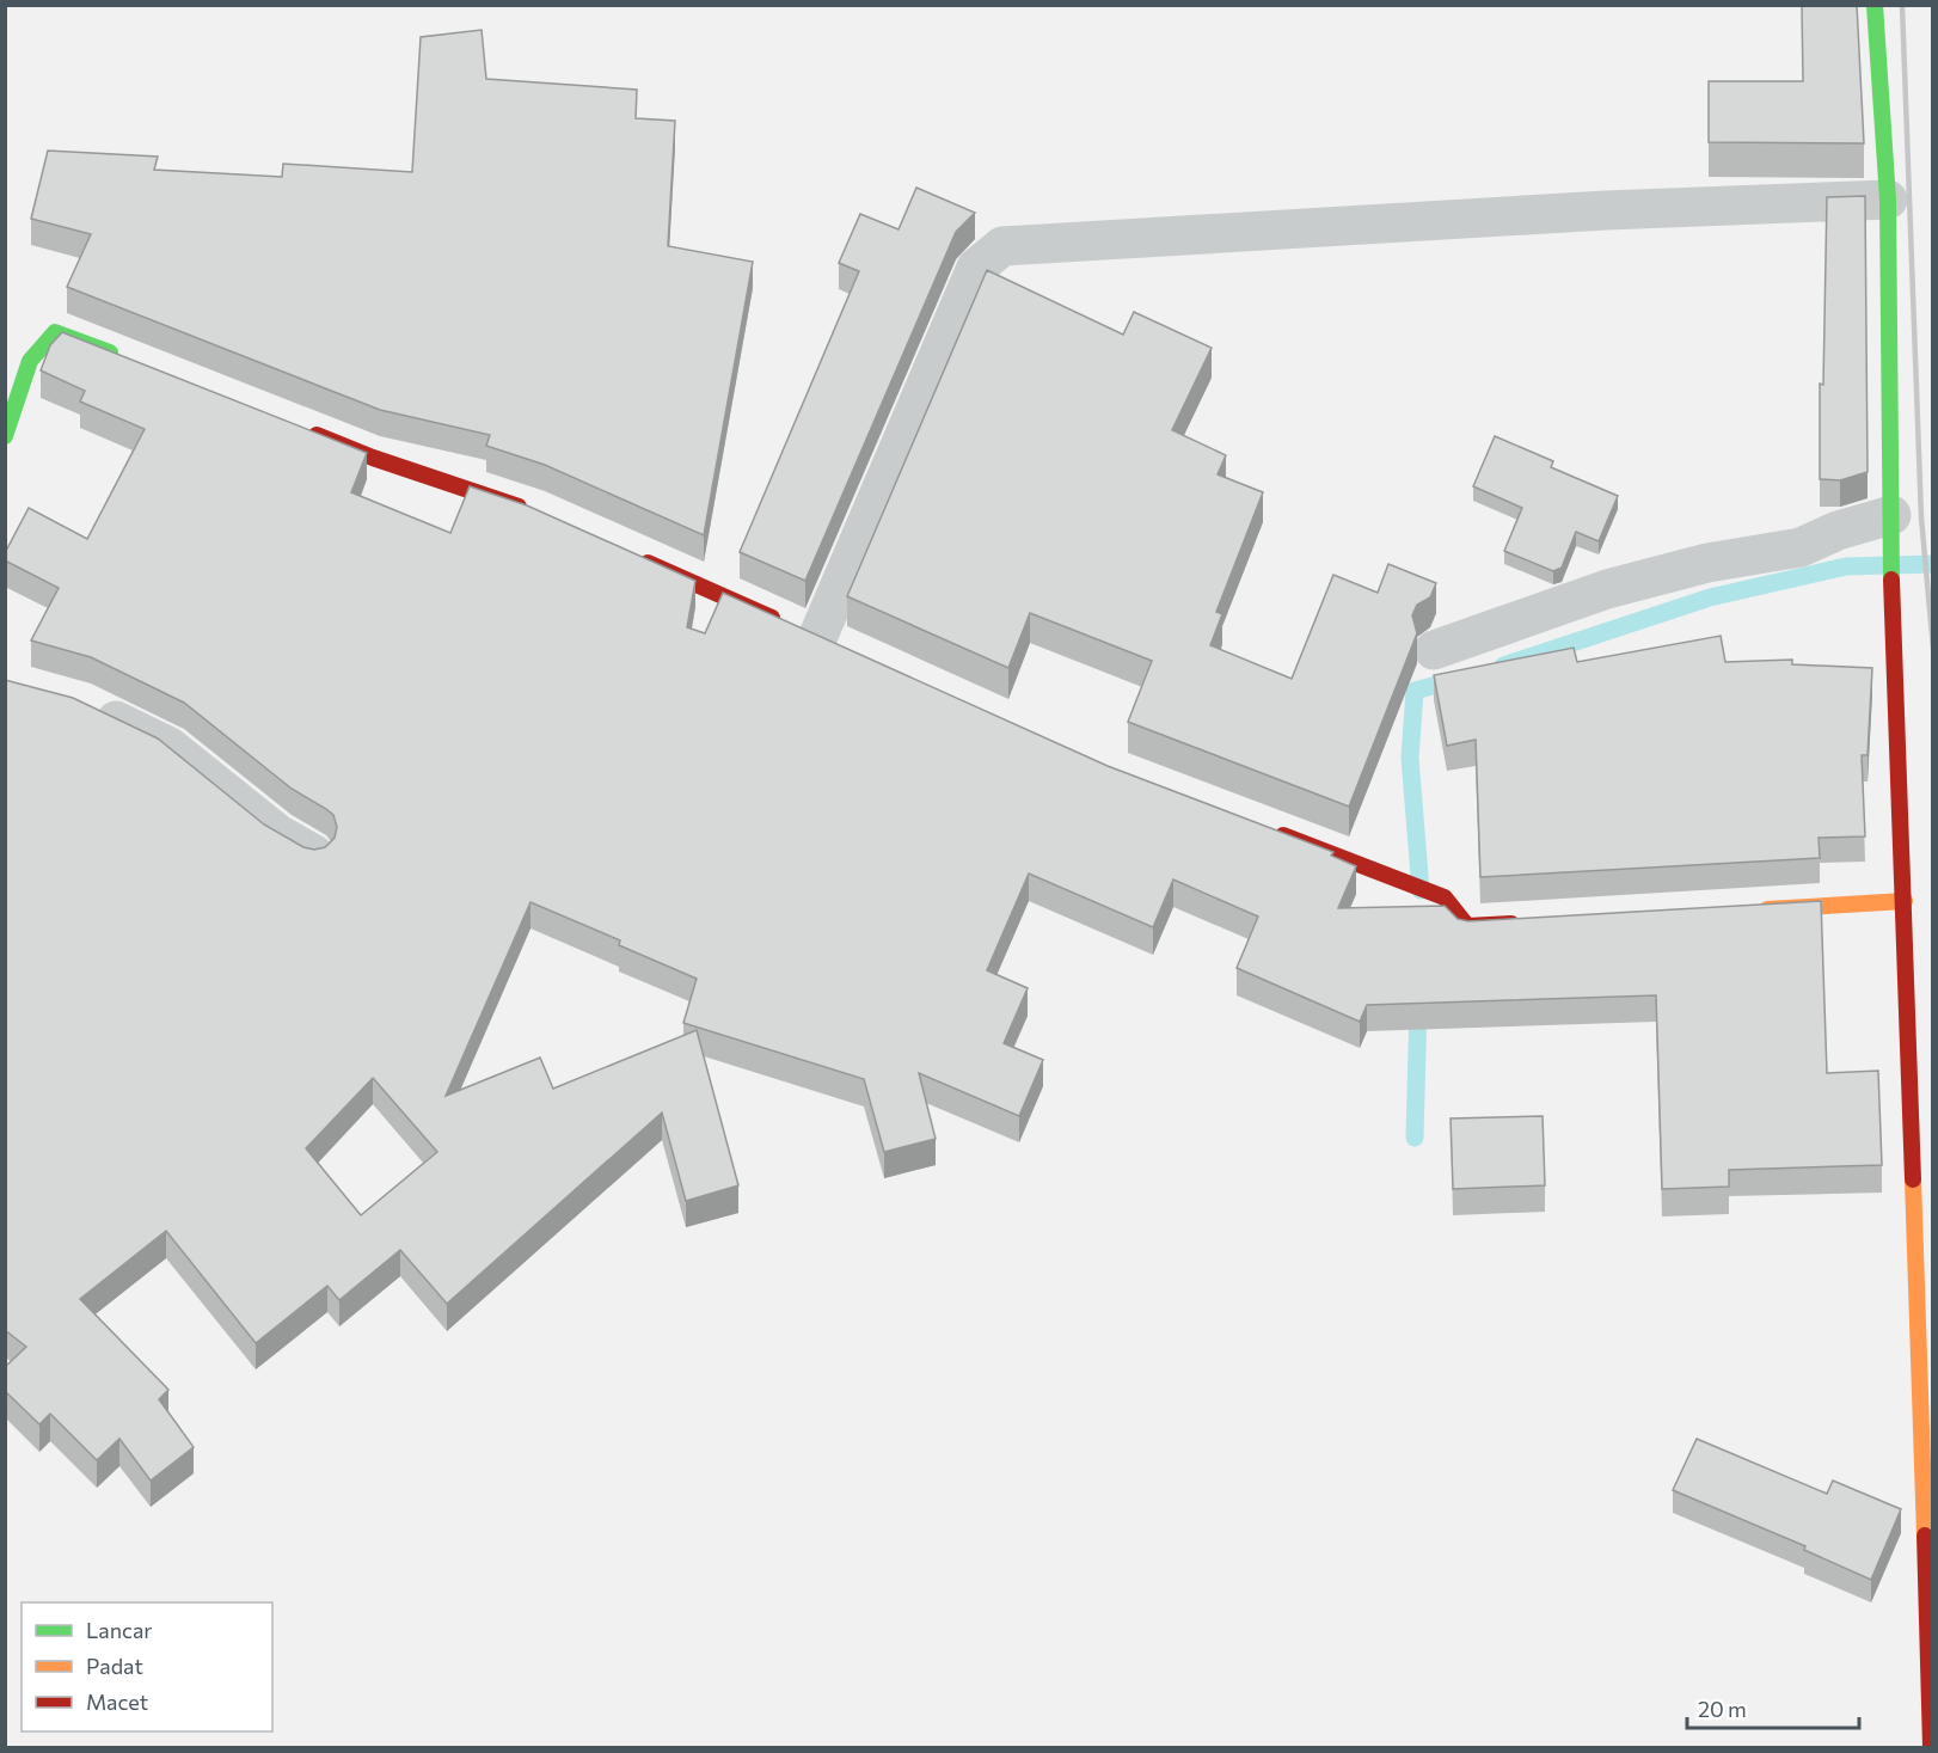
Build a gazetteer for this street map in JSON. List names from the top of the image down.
{
  "legend": ["Lancar", "Padat", "Macet"],
  "scale_bar": "20 m"
}
